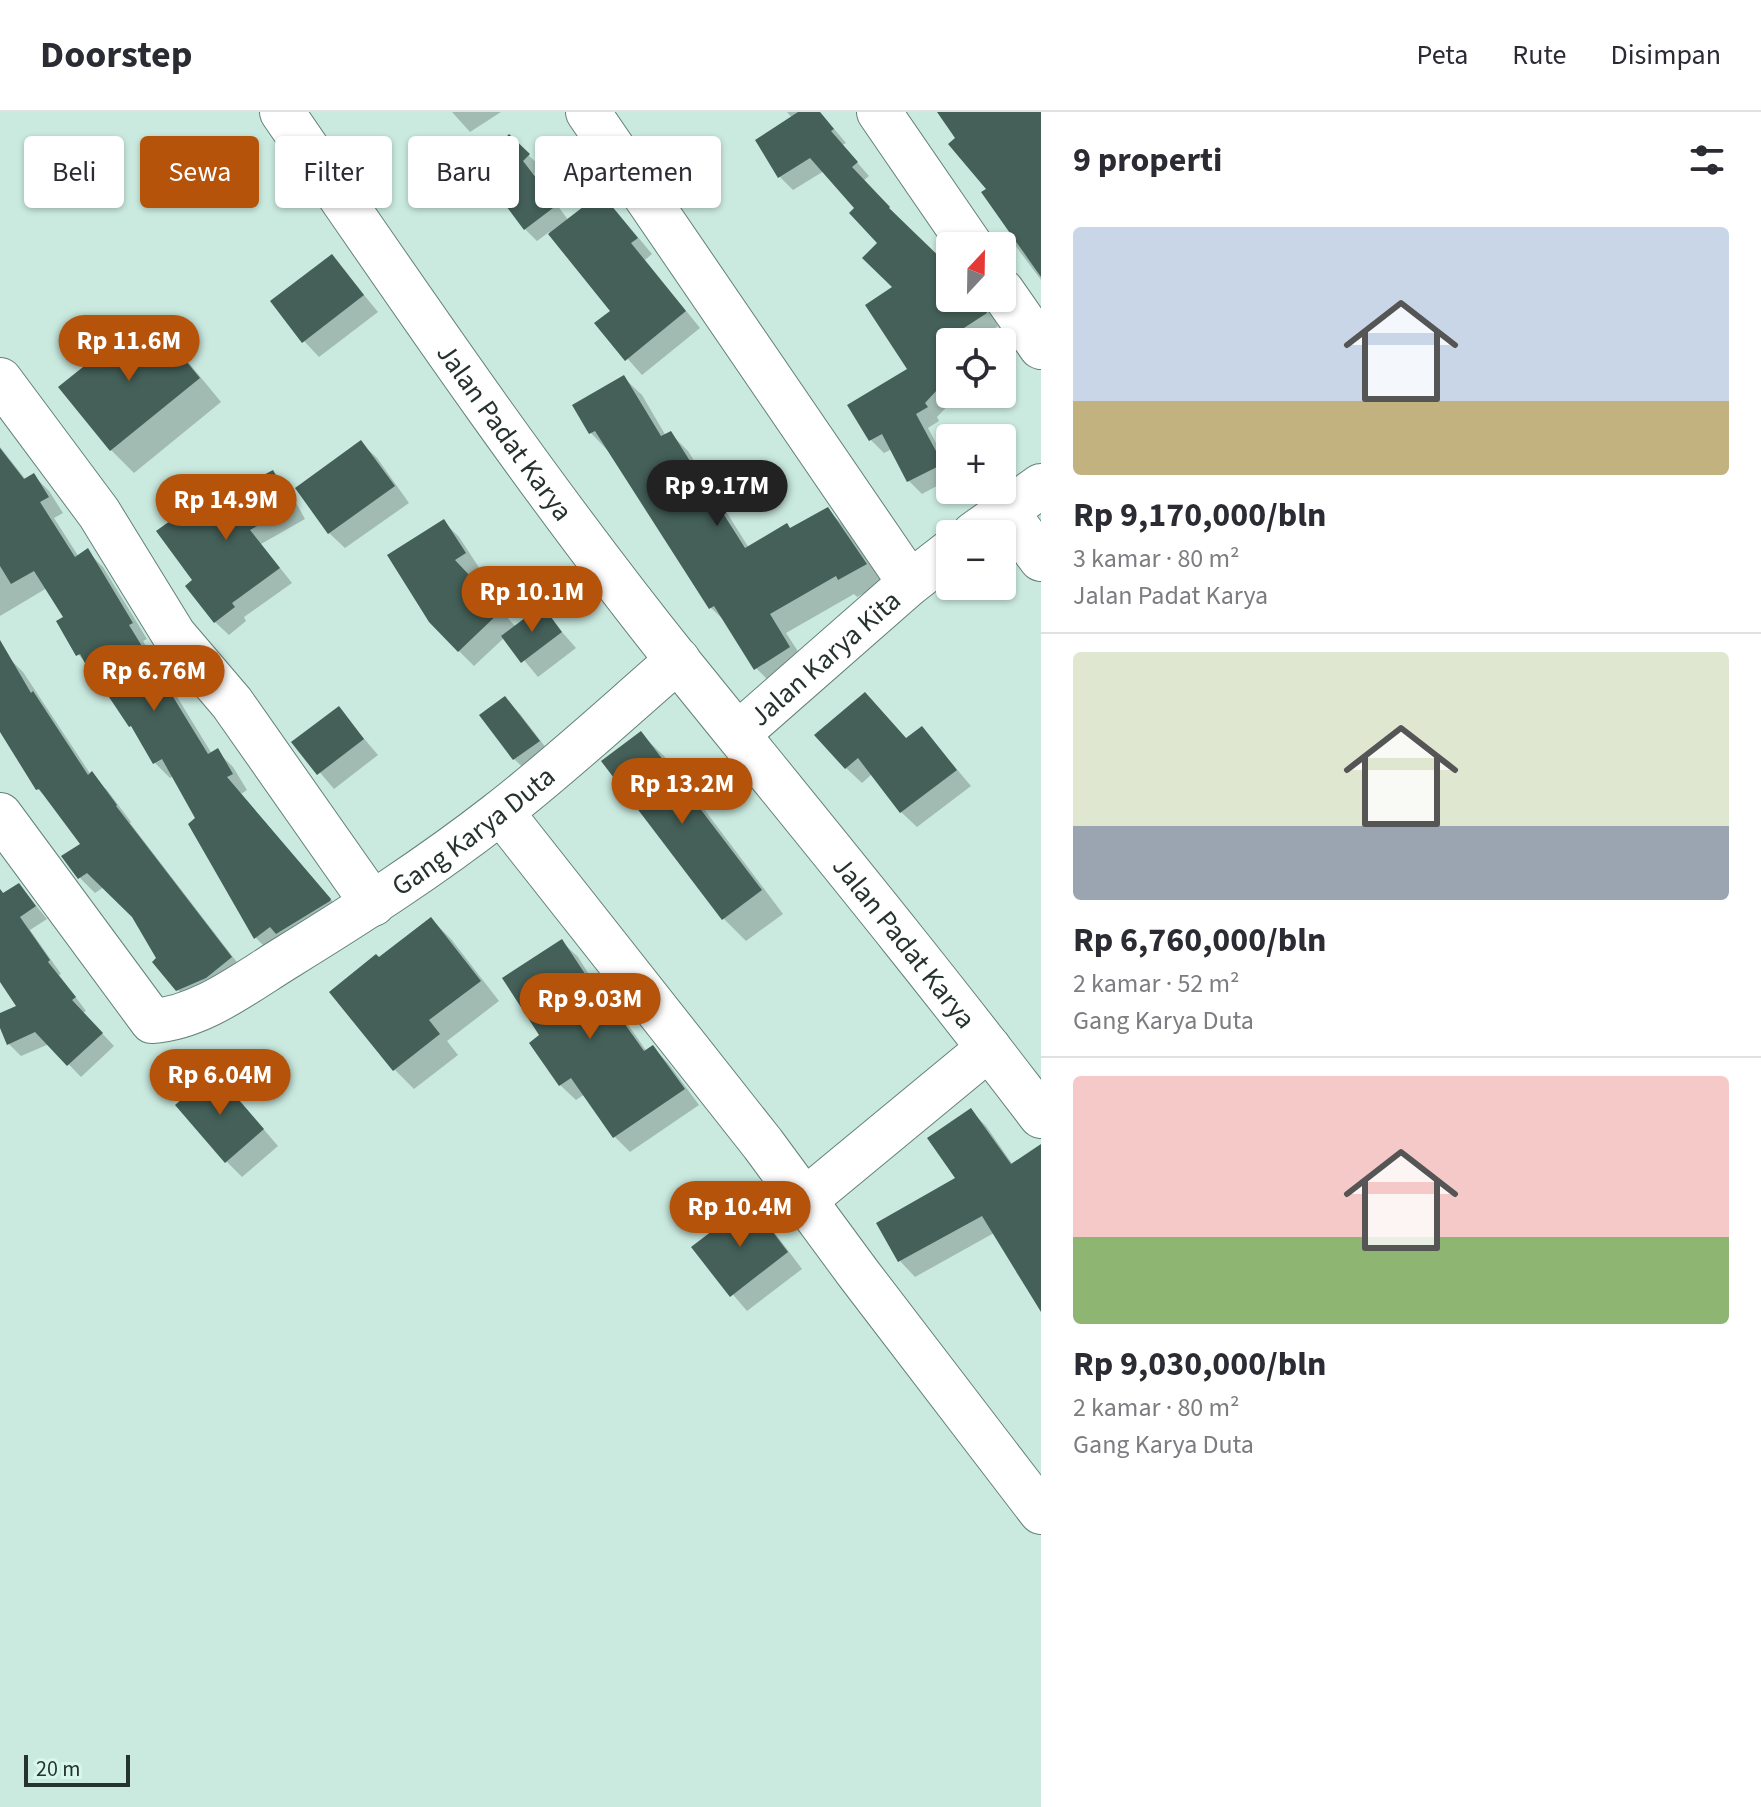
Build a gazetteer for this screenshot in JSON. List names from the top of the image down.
{
  "streets": {
    "street": ["Jalan Padat Karya", "Jalan Karya Kita", "Gang Karya Duta"]
  },
  "crossings": [
    ["Jalan Padat Karya", "Jalan Karya Kita"],
    ["Jalan Padat Karya", "Gang Karya Duta"]
  ],
  "scale_bar": "20 m",
  "north": "top",
  "page": {
    "header": "Doorstep",
    "nav": ["Peta", "Rute", "Disimpan"],
    "heading": "9 properti",
    "chip": [
      "Beli",
      "Sewa",
      "Filter",
      "Baru",
      "Apartemen"
    ],
    "list": [
      {
        "name": "Rp 9,170,000/bln",
        "note": "3 kamar · 80 m² · Jalan Padat Karya"
      },
      {
        "name": "Rp 6,760,000/bln",
        "note": "2 kamar · 52 m² · Gang Karya Duta"
      },
      {
        "name": "Rp 9,030,000/bln",
        "note": "2 kamar · 80 m² · Gang Karya Duta"
      }
    ],
    "map_buttons": ["+", "−"],
    "price": [
      "Rp 11.6M",
      "Rp 9.17M",
      "Rp 14.9M",
      "Rp 10.1M",
      "Rp 6.76M",
      "Rp 13.2M",
      "Rp 9.03M",
      "Rp 6.04M",
      "Rp 10.4M"
    ],
    "scale": "20 m"
  }
}
